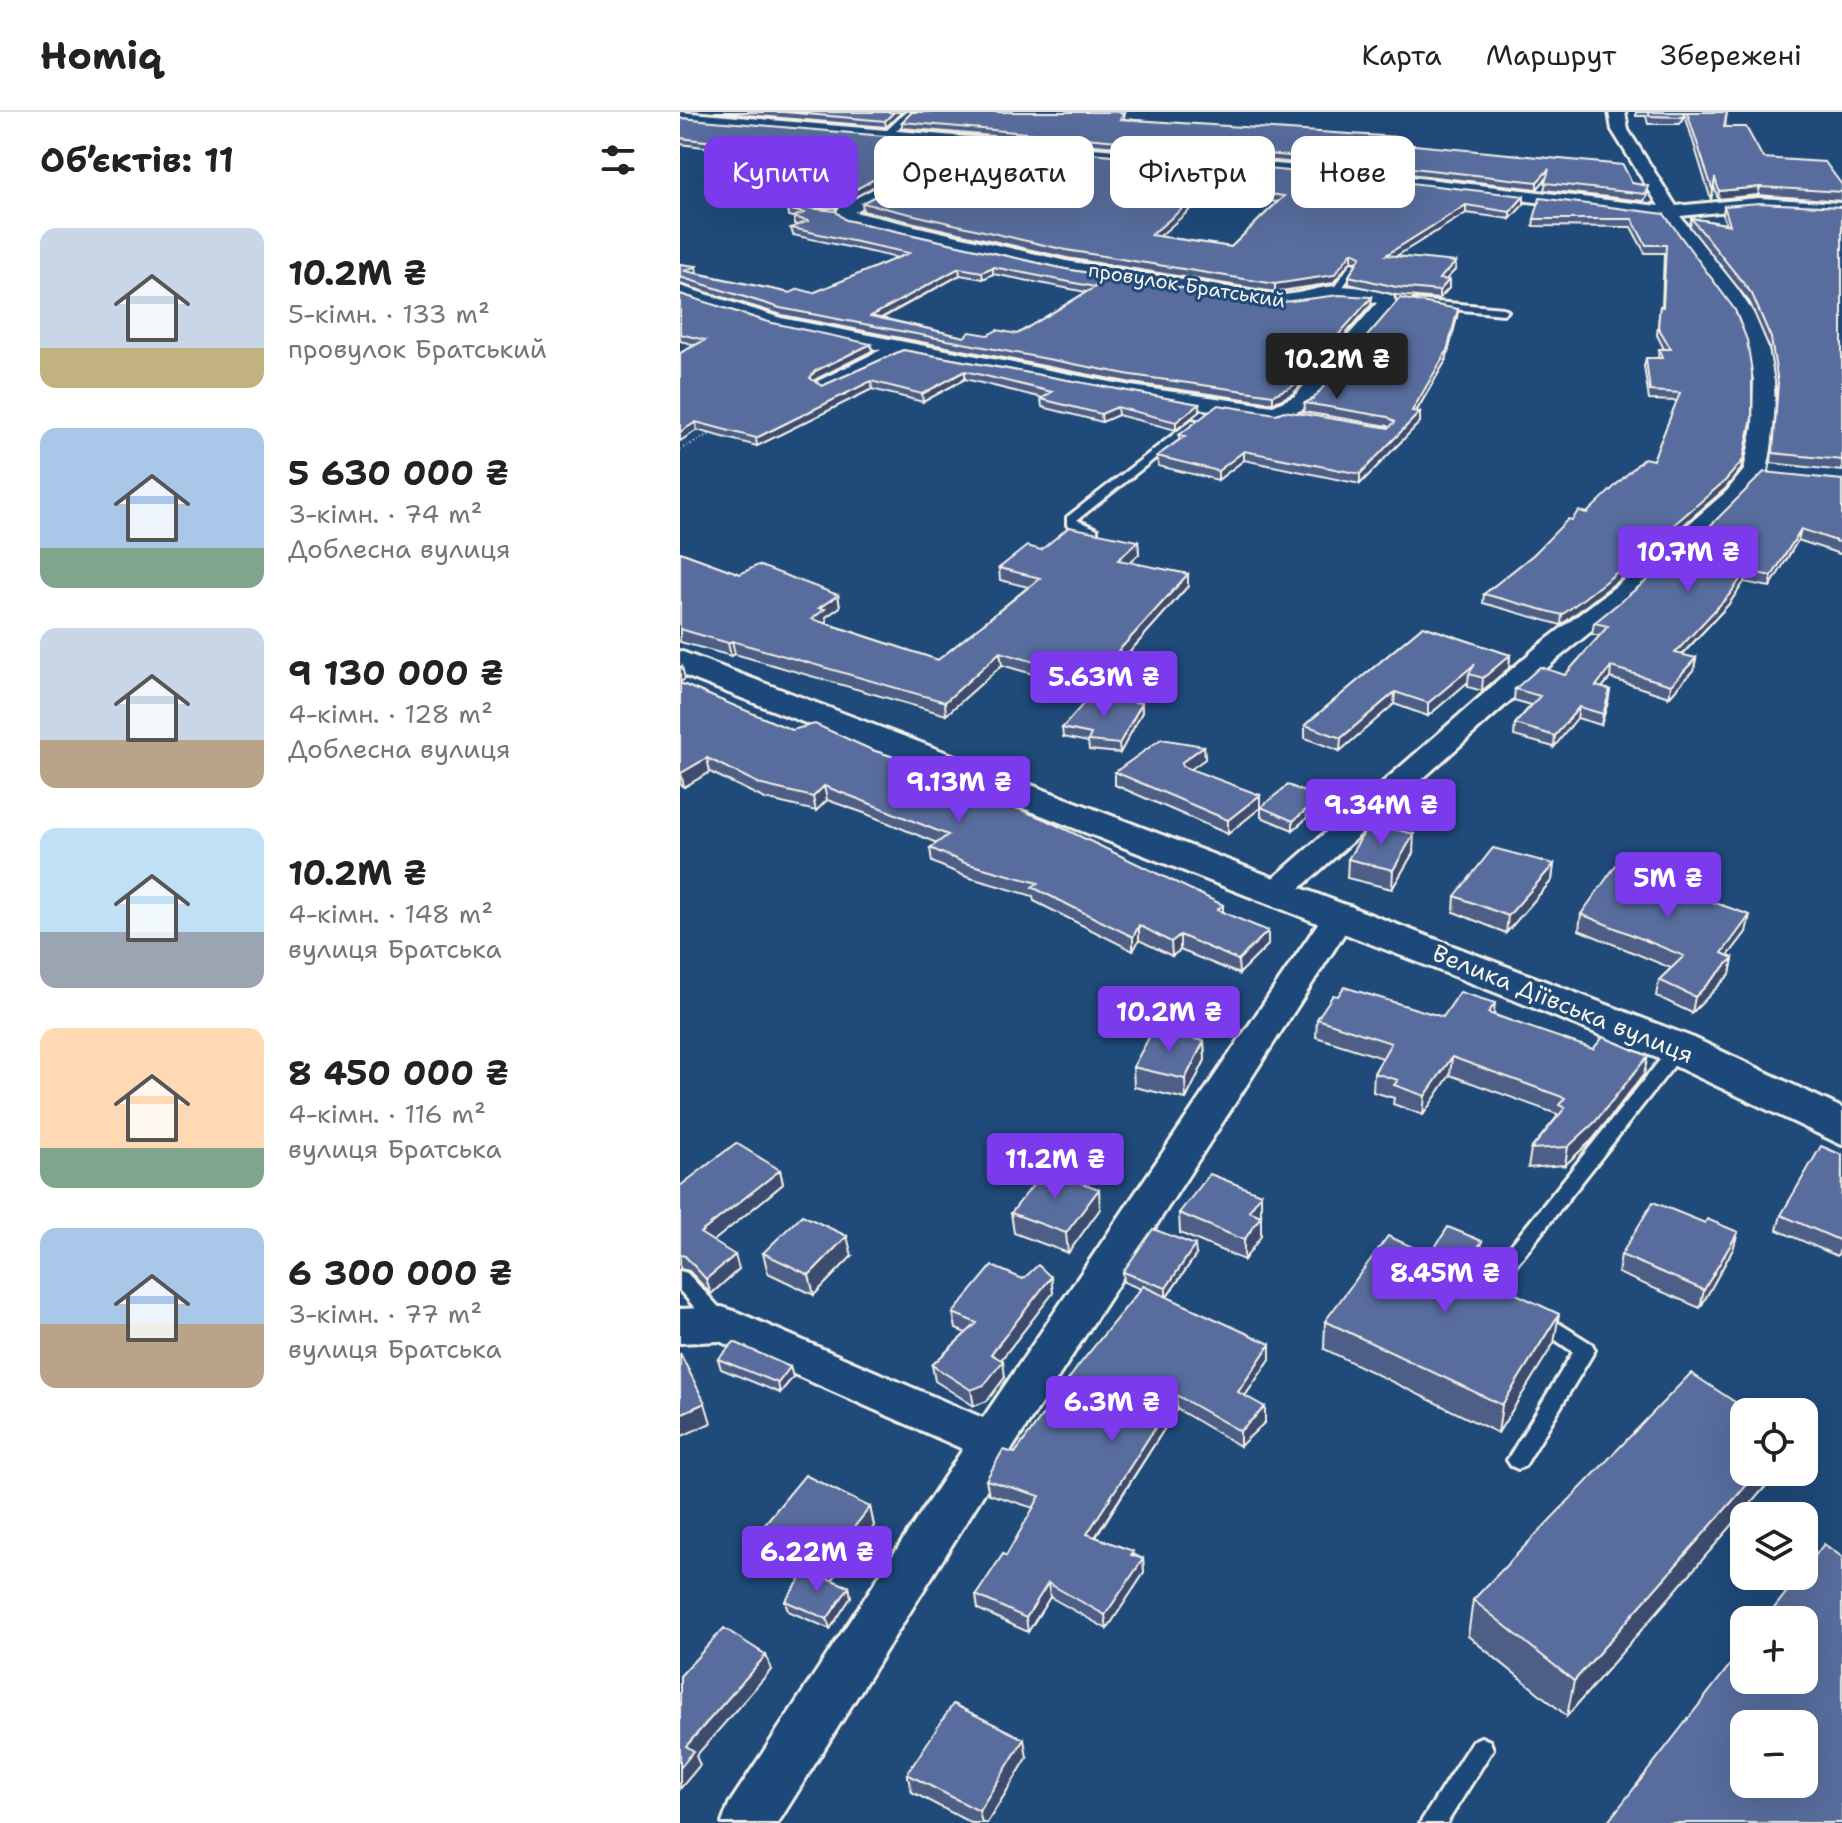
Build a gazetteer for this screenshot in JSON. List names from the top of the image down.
{
  "streets": {
    "street": ["провулок Братський", "Велика Діївська вулиця"]
  },
  "page": {
    "header": "Homiq",
    "nav": ["Карта", "Маршрут", "Збережені"],
    "heading": "Об’єктів: 11",
    "chip": [
      "Купити",
      "Орендувати",
      "Фільтри",
      "Нове"
    ],
    "list": [
      {
        "name": "10.2M ₴",
        "note": "5-кімн. · 133 m² · провулок Братський"
      },
      {
        "name": "5 630 000 ₴",
        "note": "3-кімн. · 74 m² · Доблесна вулиця"
      },
      {
        "name": "9 130 000 ₴",
        "note": "4-кімн. · 128 m² · Доблесна вулиця"
      },
      {
        "name": "10.2M ₴",
        "note": "4-кімн. · 148 m² · вулиця Братська"
      },
      {
        "name": "8 450 000 ₴",
        "note": "4-кімн. · 116 m² · вулиця Братська"
      },
      {
        "name": "6 300 000 ₴",
        "note": "3-кімн. · 77 m² · вулиця Братська"
      }
    ],
    "price": [
      "10.2M ₴",
      "10.7M ₴",
      "5.63M ₴",
      "9.13M ₴",
      "9.34M ₴",
      "5M ₴",
      "10.2M ₴",
      "11.2M ₴",
      "8.45M ₴",
      "6.3M ₴",
      "6.22M ₴"
    ],
    "map_buttons": ["+", "−"]
  }
}
